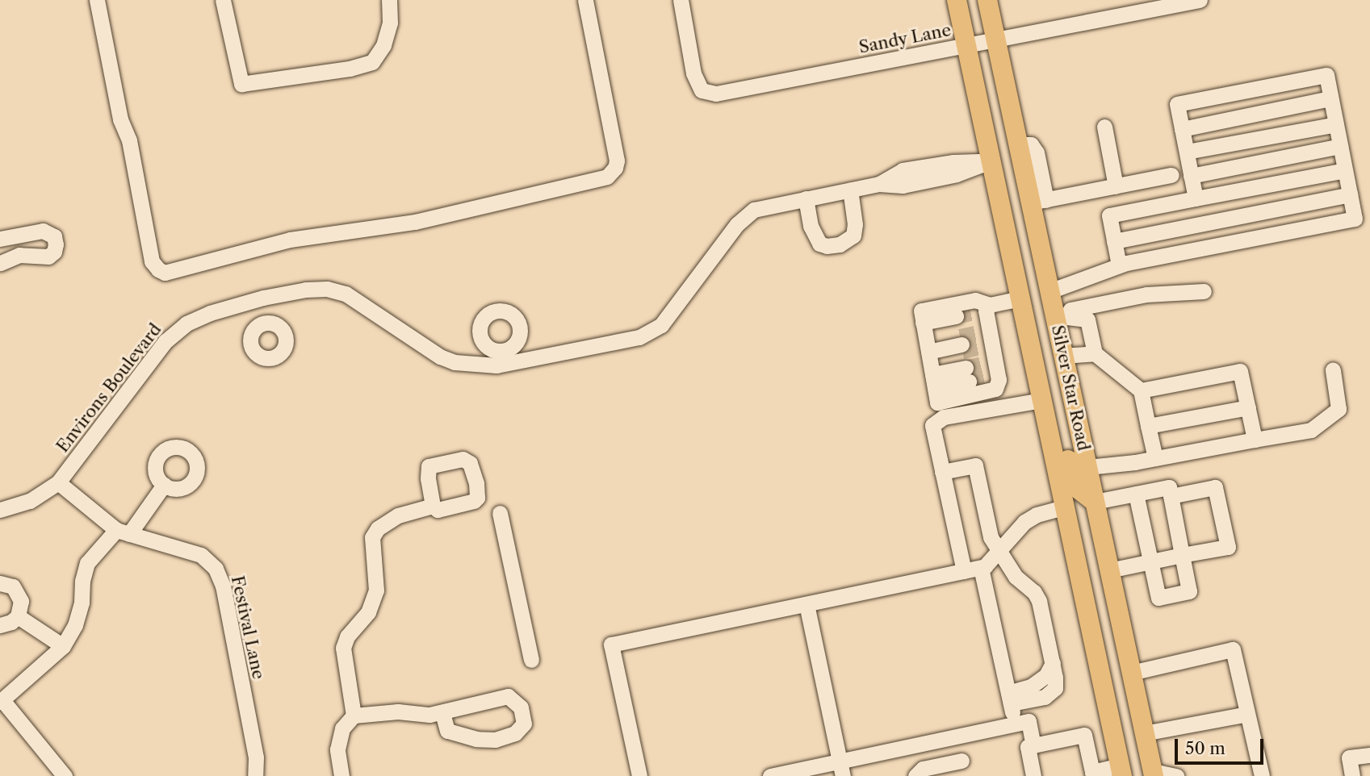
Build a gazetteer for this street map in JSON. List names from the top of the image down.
{
  "streets": {
    "main road": ["Silver Star Road"],
    "street": ["Sandy Lane", "Environs Boulevard", "Festival Lane"]
  },
  "crossings": [
    ["Sandy Lane", "Silver Star Road"],
    ["Environs Boulevard", "Silver Star Road"],
    ["Environs Boulevard", "Festival Lane"]
  ],
  "scale_bar": "50 m"
}
